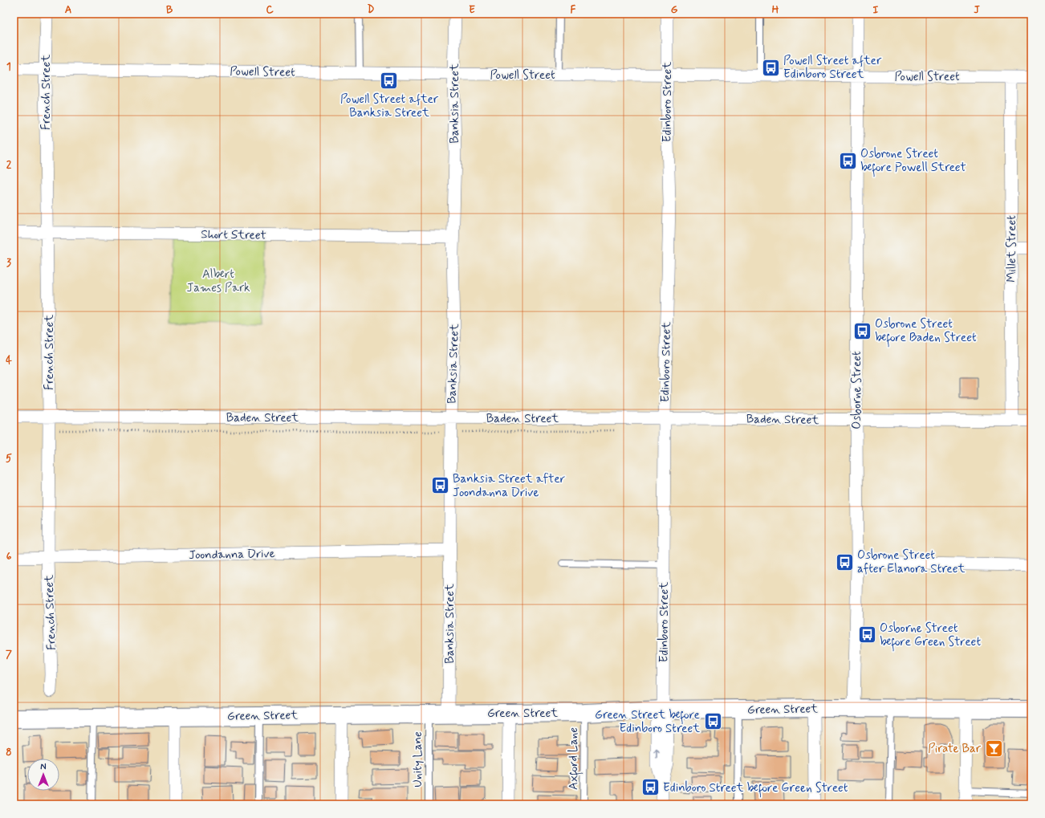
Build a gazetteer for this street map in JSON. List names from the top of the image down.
{
  "streets": {
    "main road": ["Green Street"],
    "street": [
      "Powell Street",
      "French Street",
      "Edinboro Street",
      "Banksia Street",
      "Short Street",
      "Millet Street",
      "Osborne Street",
      "Baden Street",
      "Joondanna Drive"
    ],
    "lane": ["Axford Lane", "Unity Lane"]
  },
  "crossings": [
    ["Powell Street", "French Street"],
    ["Powell Street", "Edinboro Street"],
    ["Powell Street", "Banksia Street"],
    ["Powell Street", "Millet Street"],
    ["Powell Street", "Osborne Street"],
    ["French Street", "Short Street"],
    ["French Street", "Baden Street"],
    ["French Street", "Joondanna Drive"],
    ["Edinboro Street", "Baden Street"],
    ["Edinboro Street", "Green Street"],
    ["Banksia Street", "Short Street"],
    ["Banksia Street", "Baden Street"],
    ["Banksia Street", "Joondanna Drive"],
    ["Banksia Street", "Green Street"],
    ["Millet Street", "Baden Street"],
    ["Osborne Street", "Baden Street"],
    ["Osborne Street", "Green Street"],
    ["Green Street", "Axford Lane"],
    ["Green Street", "Unity Lane"]
  ],
  "parks": ["Albert James Park"],
  "places": {
    "bus stop": [
      "Powell Street after Edinboro Street",
      "Powell Street after Banksia Street",
      "Osbrone Street before Powell Street",
      "Osbrone Street before Baden Street",
      "Banksia Street after Joondanna Drive",
      "Osbrone Street after Elanora Street",
      "Osborne Street before Green Street",
      "Green Street before Edinboro Street",
      "Edinboro Street before Green Street"
    ],
    "bar": ["Pirate Bar"]
  },
  "north": "top",
  "grid": {
    "columns": [
      "A",
      "B",
      "C",
      "D",
      "E",
      "F",
      "G",
      "H",
      "I",
      "J"
    ],
    "rows": [
      "1",
      "2",
      "3",
      "4",
      "5",
      "6",
      "7",
      "8"
    ]
  }
}
